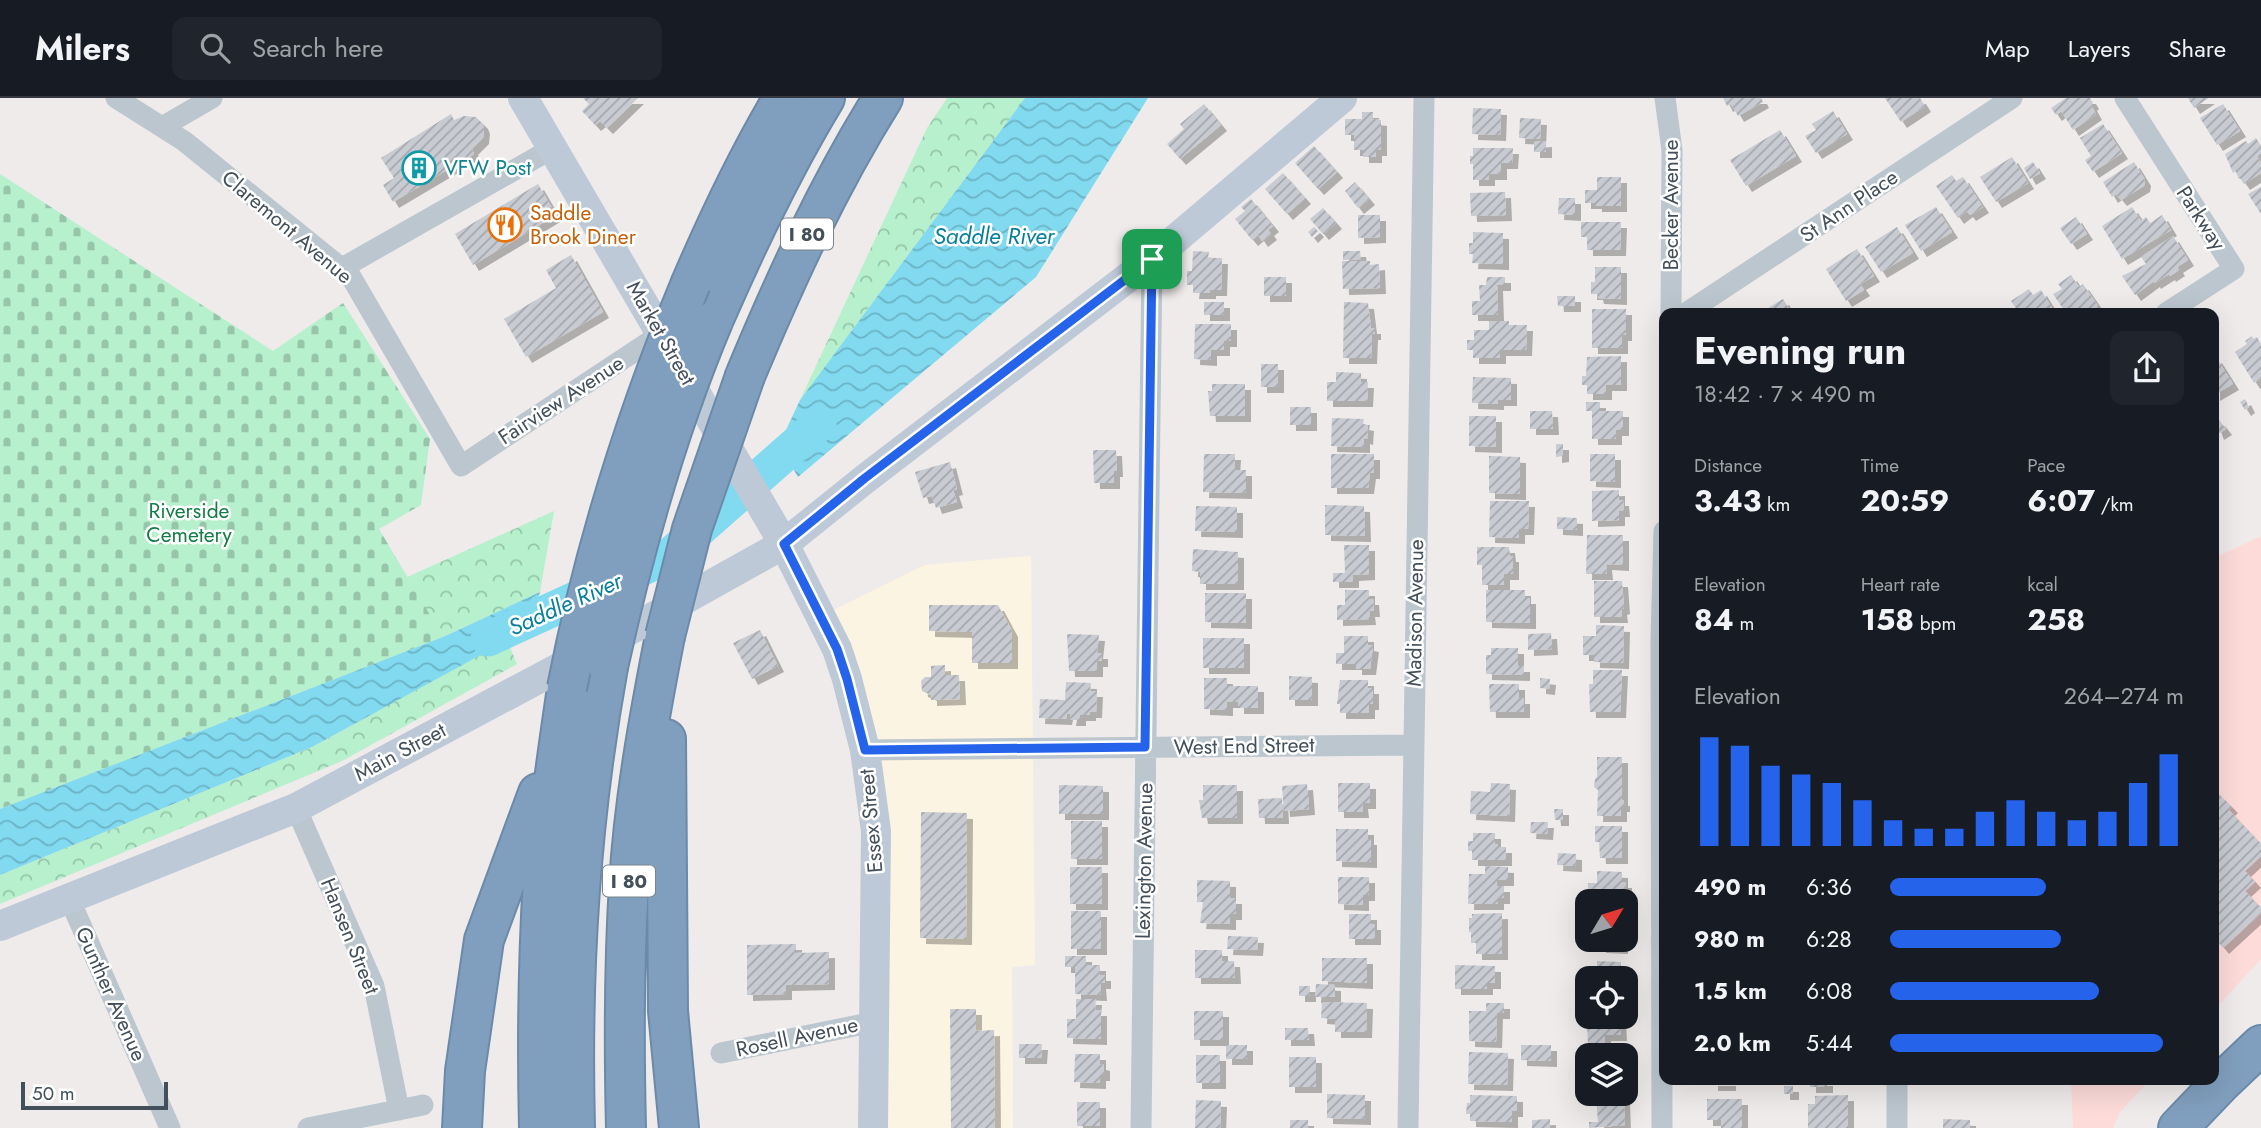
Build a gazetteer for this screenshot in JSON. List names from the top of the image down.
{
  "streets": {
    "highway": ["I 80"],
    "street": [
      "Becker Avenue",
      "St Ann Place",
      "Parkway",
      "Claremont Avenue",
      "Market Street",
      "Fairview Avenue",
      "Madison Avenue",
      "West End Street",
      "Main Street",
      "Essex Street",
      "Lexington Avenue",
      "Hansen Street",
      "Gunther Avenue",
      "Rosell Avenue"
    ]
  },
  "crossings": [
    ["Claremont Avenue", "Fairview Avenue"],
    ["Market Street", "Fairview Avenue"],
    ["Market Street", "Essex Street"],
    ["Madison Avenue", "West End Street"],
    ["West End Street", "Essex Street"],
    ["West End Street", "Lexington Avenue"],
    ["Main Street", "Essex Street"],
    ["Main Street", "Lexington Avenue"],
    ["Main Street", "Hansen Street"],
    ["Main Street", "Gunther Avenue"],
    ["Essex Street", "Rosell Avenue"]
  ],
  "water": ["Saddle River"],
  "parks": ["Riverside Cemetery"],
  "places": {
    "building": ["VFW Post"],
    "restaurant": ["Saddle Brook Diner"]
  },
  "scale_bar": "50 m",
  "north": "top right",
  "page": {
    "header": "Milers",
    "search": "Search here",
    "nav": ["Map", "Layers", "Share"],
    "heading": ["Evening run", "18:42 · 7 × 490 m"],
    "stats": [
      ["Distance", "3.43 km"],
      ["Time", "20:59"],
      ["Pace", "6:07 /km"],
      ["Elevation", "84 m"],
      ["Heart rate", "158 bpm"],
      ["kcal", "258"]
    ],
    "chart": ["Elevation", "264–274 m"],
    "list": [
      {
        "name": "490 m",
        "note": "6:36"
      },
      {
        "name": "980 m",
        "note": "6:28"
      },
      {
        "name": "1.5 km",
        "note": "6:08"
      },
      {
        "name": "2.0 km",
        "note": "5:44"
      }
    ],
    "scale": "50 m"
  }
}
